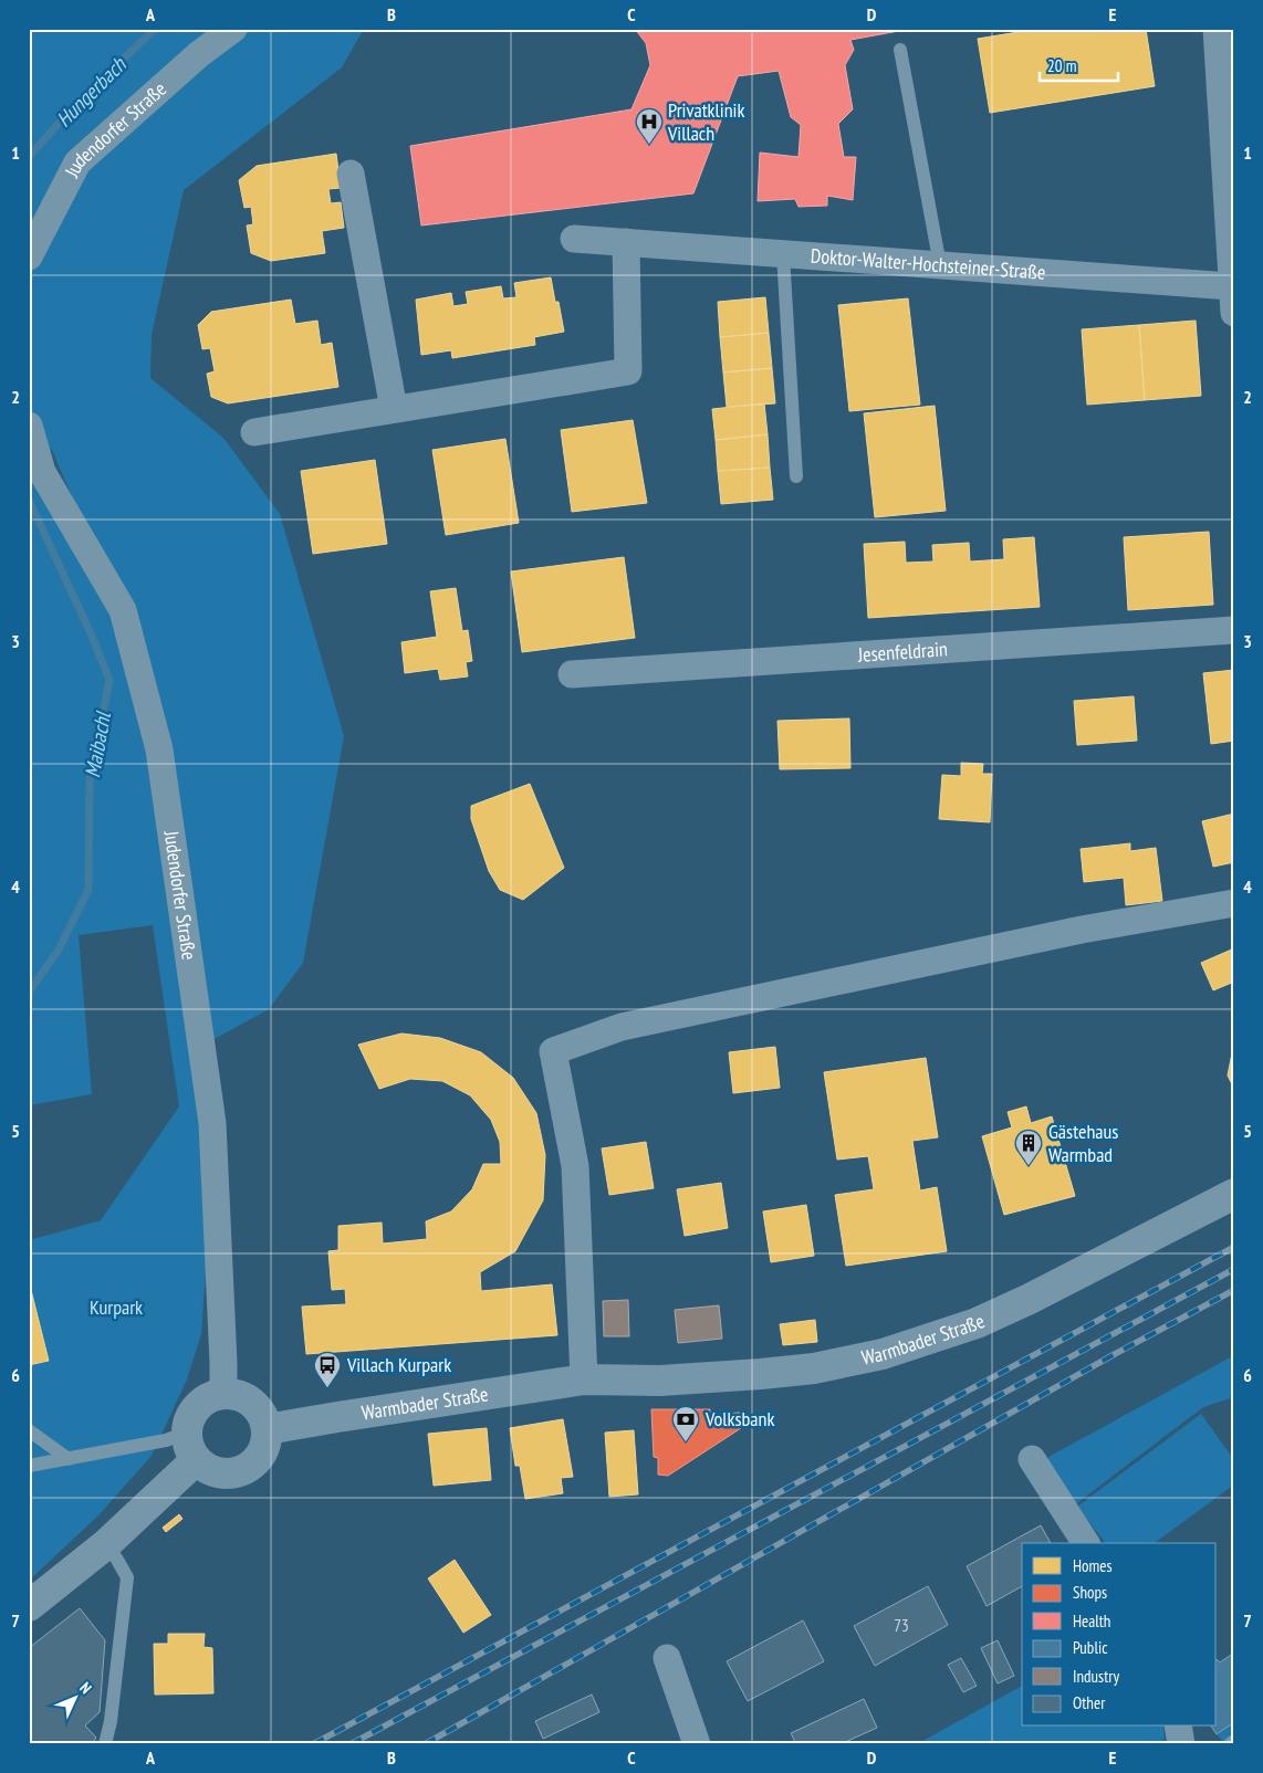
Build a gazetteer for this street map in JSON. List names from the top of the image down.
{
  "streets": {
    "street": [
      "Judendorfer Straße",
      "Doktor-Walter-Hochsteiner-Straße",
      "Jesenfeldrain",
      "Warmbader Straße"
    ]
  },
  "crossings": [
    ["Judendorfer Straße", "Warmbader Straße"]
  ],
  "water": ["Hungerbach", "Maibachl"],
  "parks": ["Kurpark"],
  "places": {
    "hospital": ["Privatklinik Villach"],
    "building": ["Gästehaus Warmbad"],
    "bus stop": ["Villach Kurpark"],
    "bank": ["Volksbank"]
  },
  "house_numbers": ["73"],
  "legend": [
    "Homes",
    "Shops",
    "Health",
    "Public",
    "Industry",
    "Other"
  ],
  "scale_bar": "20 m",
  "north": "top right",
  "grid": {
    "columns": [
      "A",
      "B",
      "C",
      "D",
      "E"
    ],
    "rows": [
      "1",
      "2",
      "3",
      "4",
      "5",
      "6",
      "7"
    ]
  }
}
